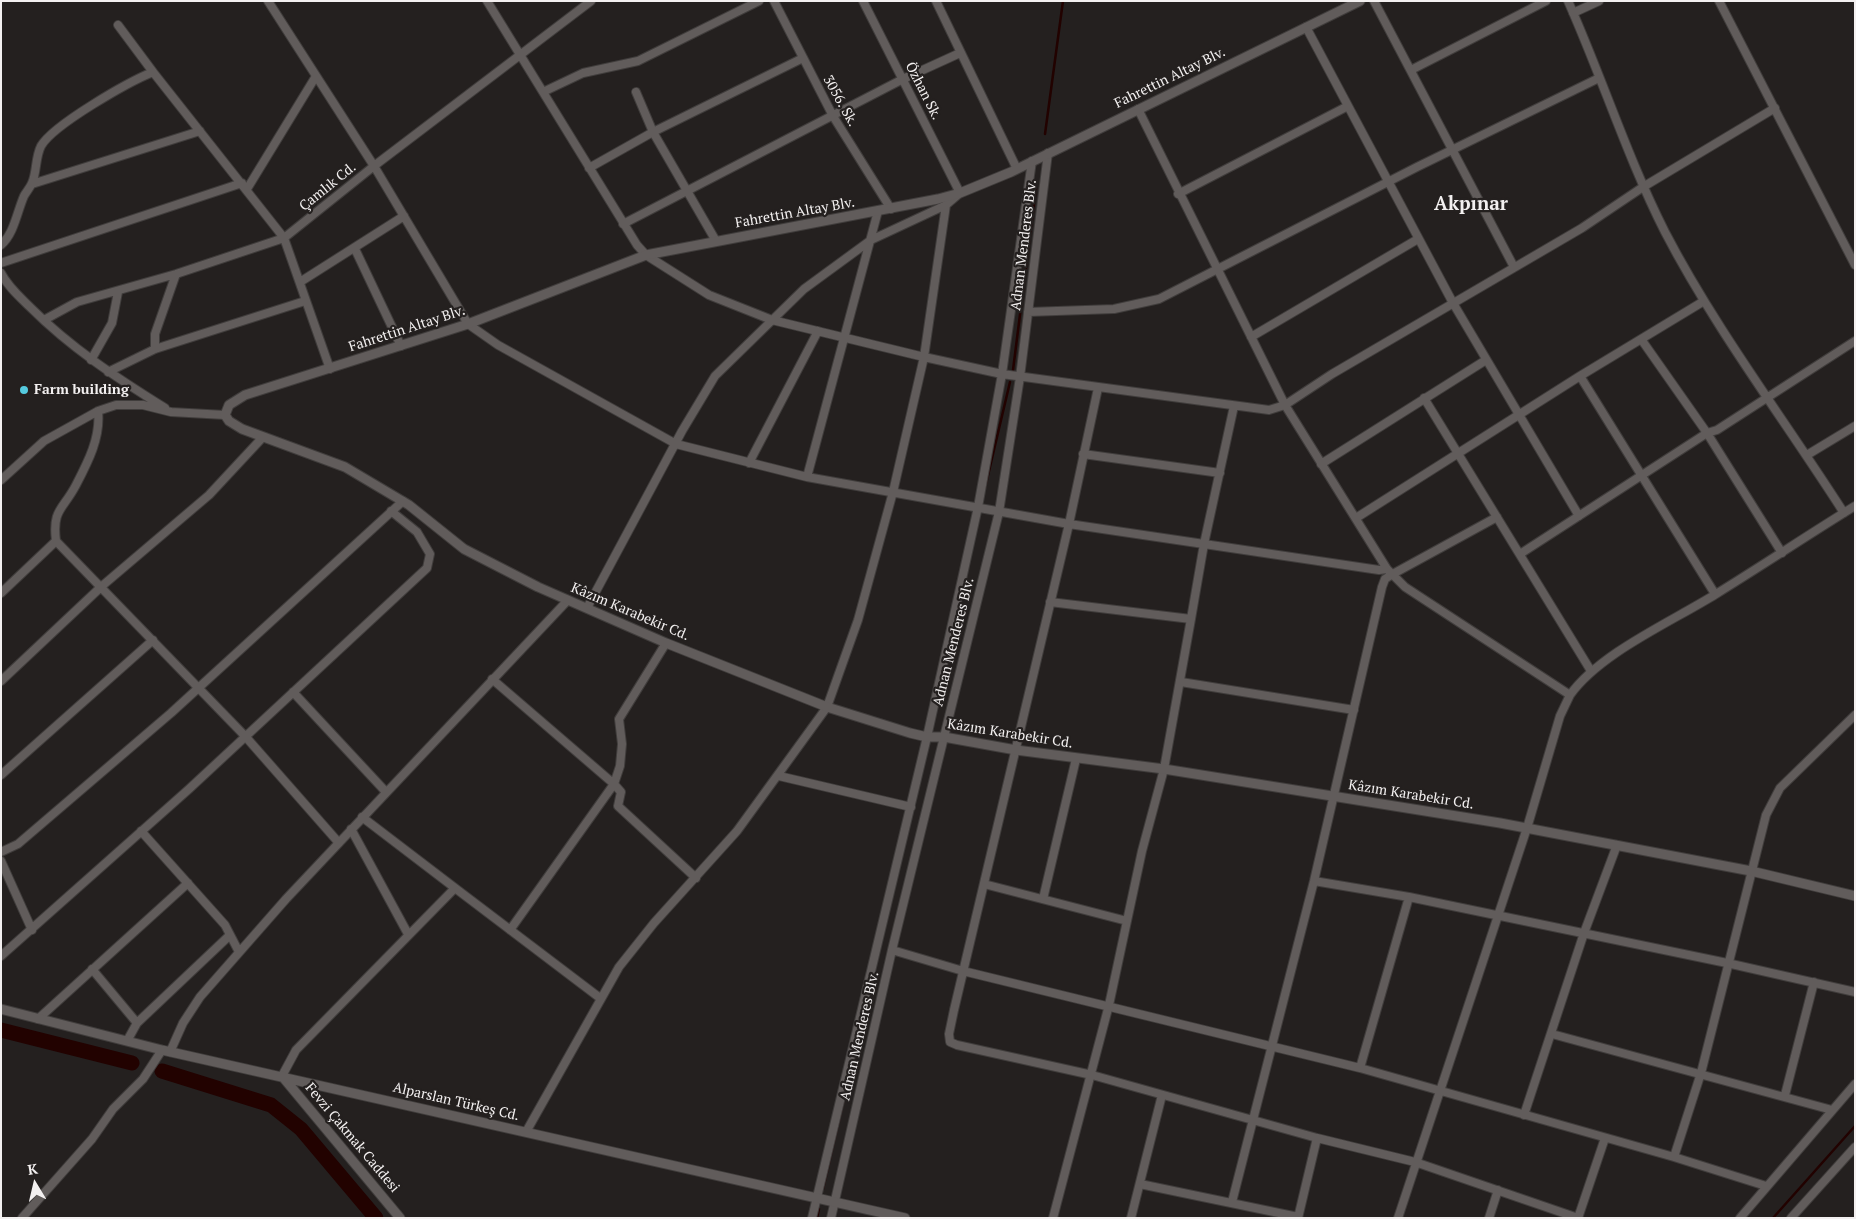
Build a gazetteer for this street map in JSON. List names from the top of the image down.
{
  "streets": {
    "street": [
      "Fahrettin Altay Blv.",
      "Özhan Sk.",
      "3056. Sk.",
      "Çamlık Cd.",
      "Adnan Menderes Blv.",
      "Kâzım Karabekir Cd.",
      "Alparslan Türkeş Cd.",
      "Fevzi Çakmak Caddesi"
    ]
  },
  "crossings": [
    ["Fahrettin Altay Blv.", "Özhan Sk."],
    ["Fahrettin Altay Blv.", "3056. Sk."],
    ["Fahrettin Altay Blv.", "Adnan Menderes Blv."],
    ["Fahrettin Altay Blv.", "Kâzım Karabekir Cd."],
    ["Adnan Menderes Blv.", "Kâzım Karabekir Cd."],
    ["Adnan Menderes Blv.", "Alparslan Türkeş Cd."],
    ["Alparslan Türkeş Cd.", "Fevzi Çakmak Caddesi"]
  ],
  "districts": ["Akpınar"],
  "places": ["Farm building"],
  "north": "top"
}
